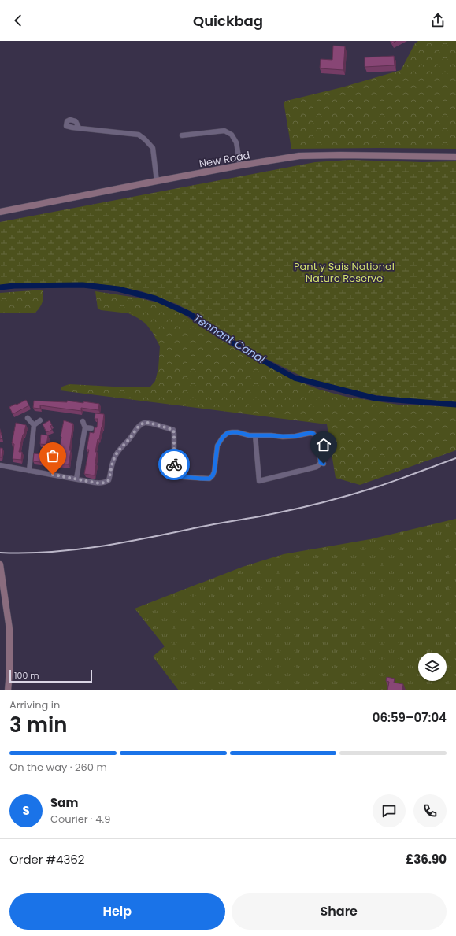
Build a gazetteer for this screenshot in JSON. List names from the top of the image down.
{
  "streets": {
    "main road": ["New Road"]
  },
  "water": ["Tennant Canal"],
  "parks": ["Pant y Sais National Nature Reserve"],
  "scale_bar": "100 m",
  "page": {
    "header": "Quickbag",
    "scale": "100 m",
    "heading": ["3 min", "Arriving in", "06:59–07:04"],
    "panel": [
      "Sam",
      "Courier · 4.9",
      "Order #4362",
      "£36.90"
    ],
    "bar": "On the way · 260 m",
    "round": "S",
    "buttons": ["Help", "Share"]
  }
}
